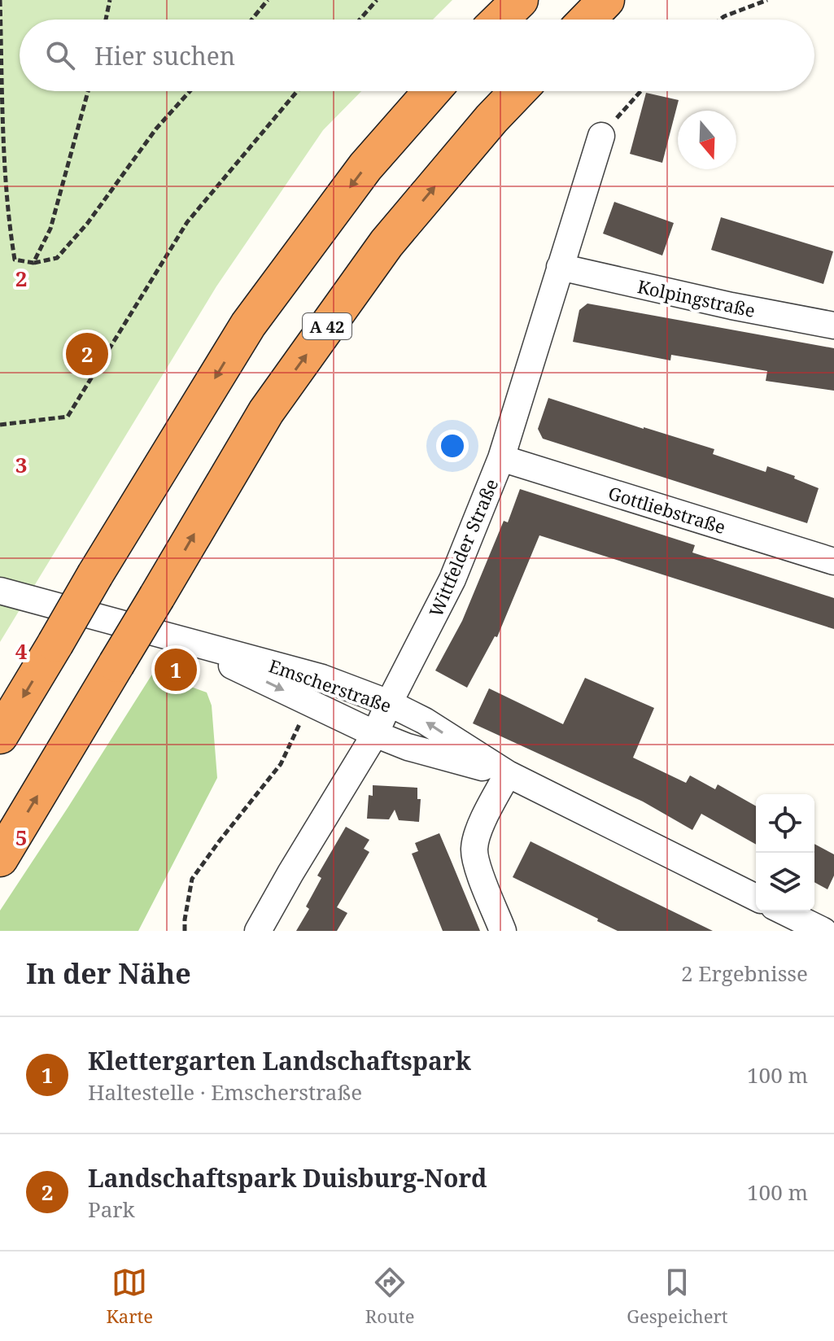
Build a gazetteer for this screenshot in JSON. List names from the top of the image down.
{
  "streets": {
    "highway": ["A 42"],
    "street": [
      "Kolpingstraße",
      "Gottliebstraße",
      "Wittfelder Straße",
      "Emscherstraße"
    ]
  },
  "crossings": [
    ["Kolpingstraße", "Wittfelder Straße"],
    ["Gottliebstraße", "Wittfelder Straße"],
    ["Wittfelder Straße", "Emscherstraße"]
  ],
  "north": "bottom",
  "page": {
    "search": "Hier suchen",
    "pins": ["2", "1"],
    "heading": ["In der Nähe", "2 Ergebnisse"],
    "list": [
      {
        "mark": "1",
        "name": "Klettergarten Landschaftspark",
        "note": "Haltestelle · Emscherstraße",
        "value": "100 m"
      },
      {
        "mark": "2",
        "name": "Landschaftspark Duisburg-Nord",
        "note": "Park",
        "value": "100 m"
      }
    ],
    "nav": ["Karte", "Route", "Gespeichert"]
  },
  "grid": {
    "rows": [
      "2",
      "3",
      "4",
      "5"
    ]
  }
}
